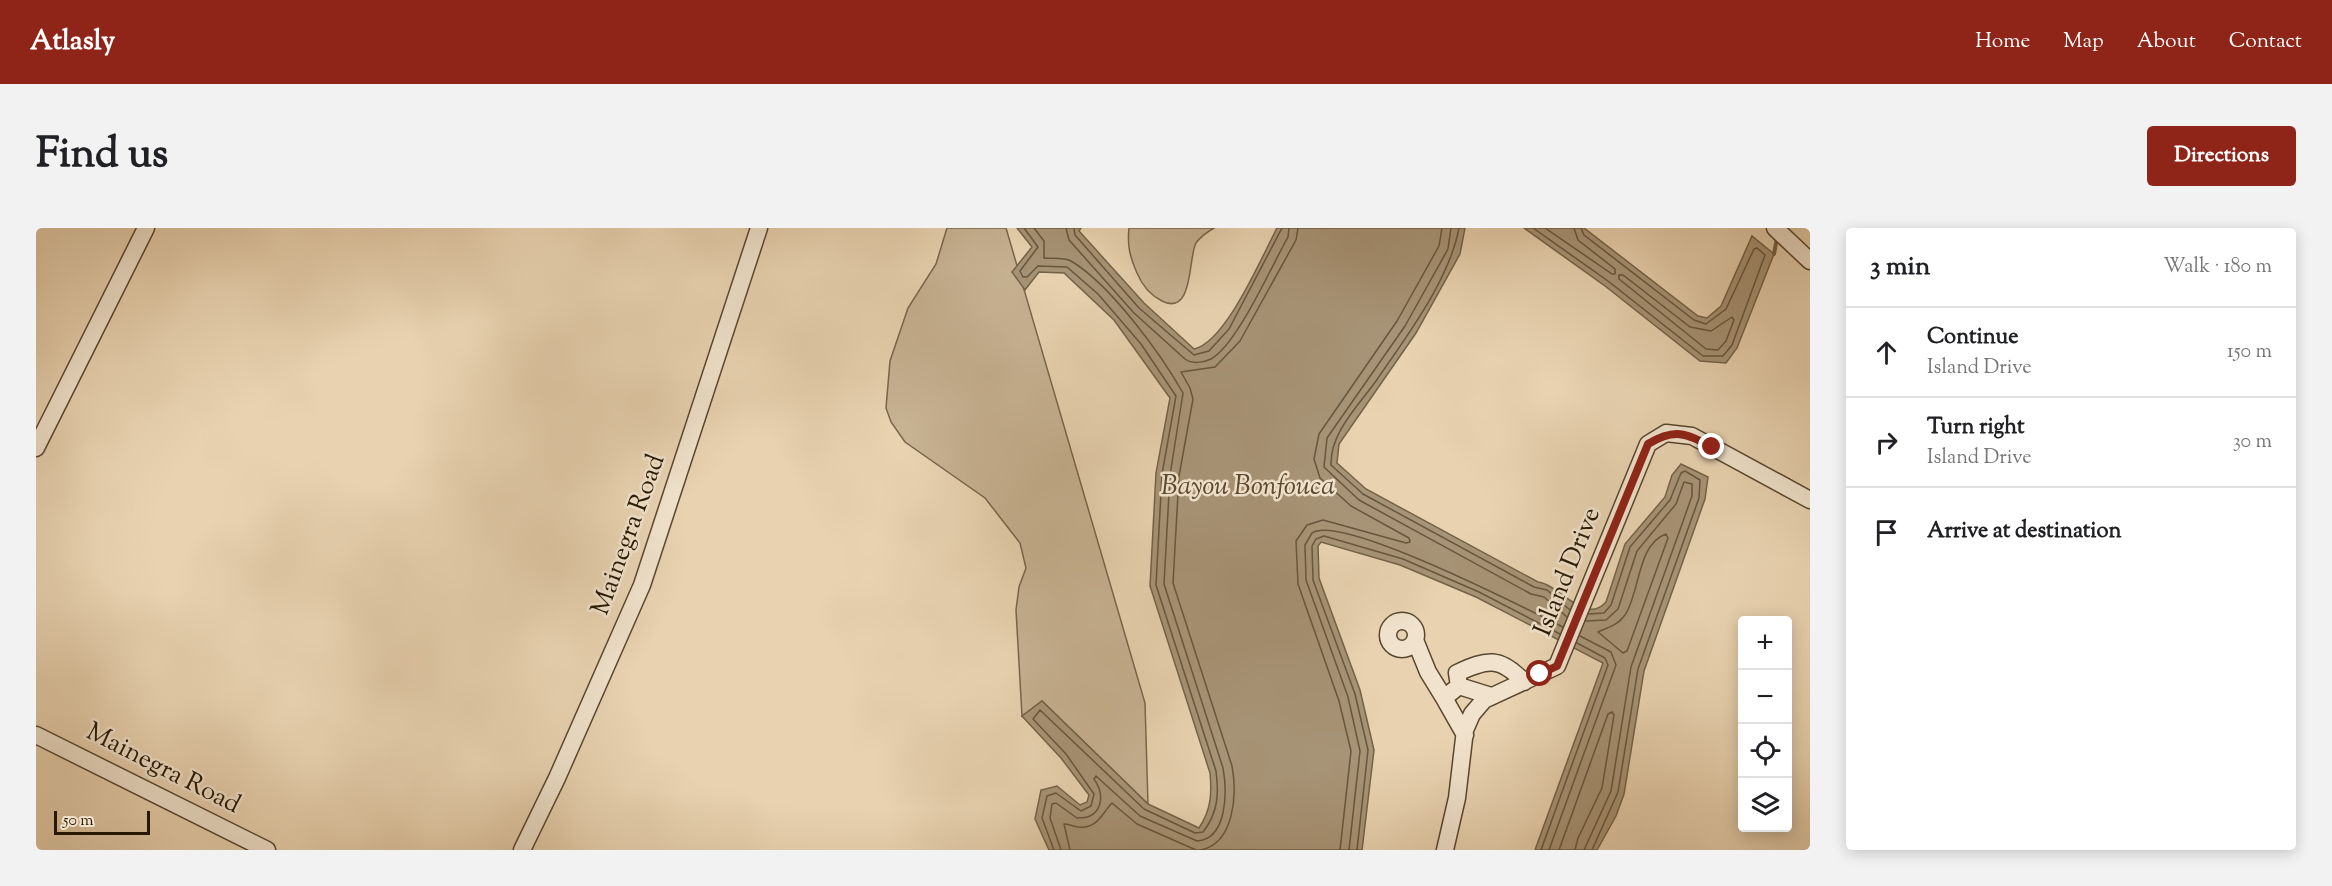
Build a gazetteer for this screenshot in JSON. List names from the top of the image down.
{
  "streets": {
    "street": ["Mainegra Road", "Island Drive"]
  },
  "water": ["Bayou Bonfouca"],
  "scale_bar": "50 m",
  "page": {
    "header": "Atlasly",
    "nav": [
      "Home",
      "Map",
      "About",
      "Contact"
    ],
    "title": "Find us",
    "buttons": "Directions",
    "heading": ["3 min", "Walk · 180 m"],
    "list": [
      ["Continue", "Island Drive", "150 m"],
      ["Turn right", "Island Drive", "30 m"],
      "Arrive at destination"
    ],
    "map_buttons": ["+", "−"],
    "scale": "50 m"
  }
}
